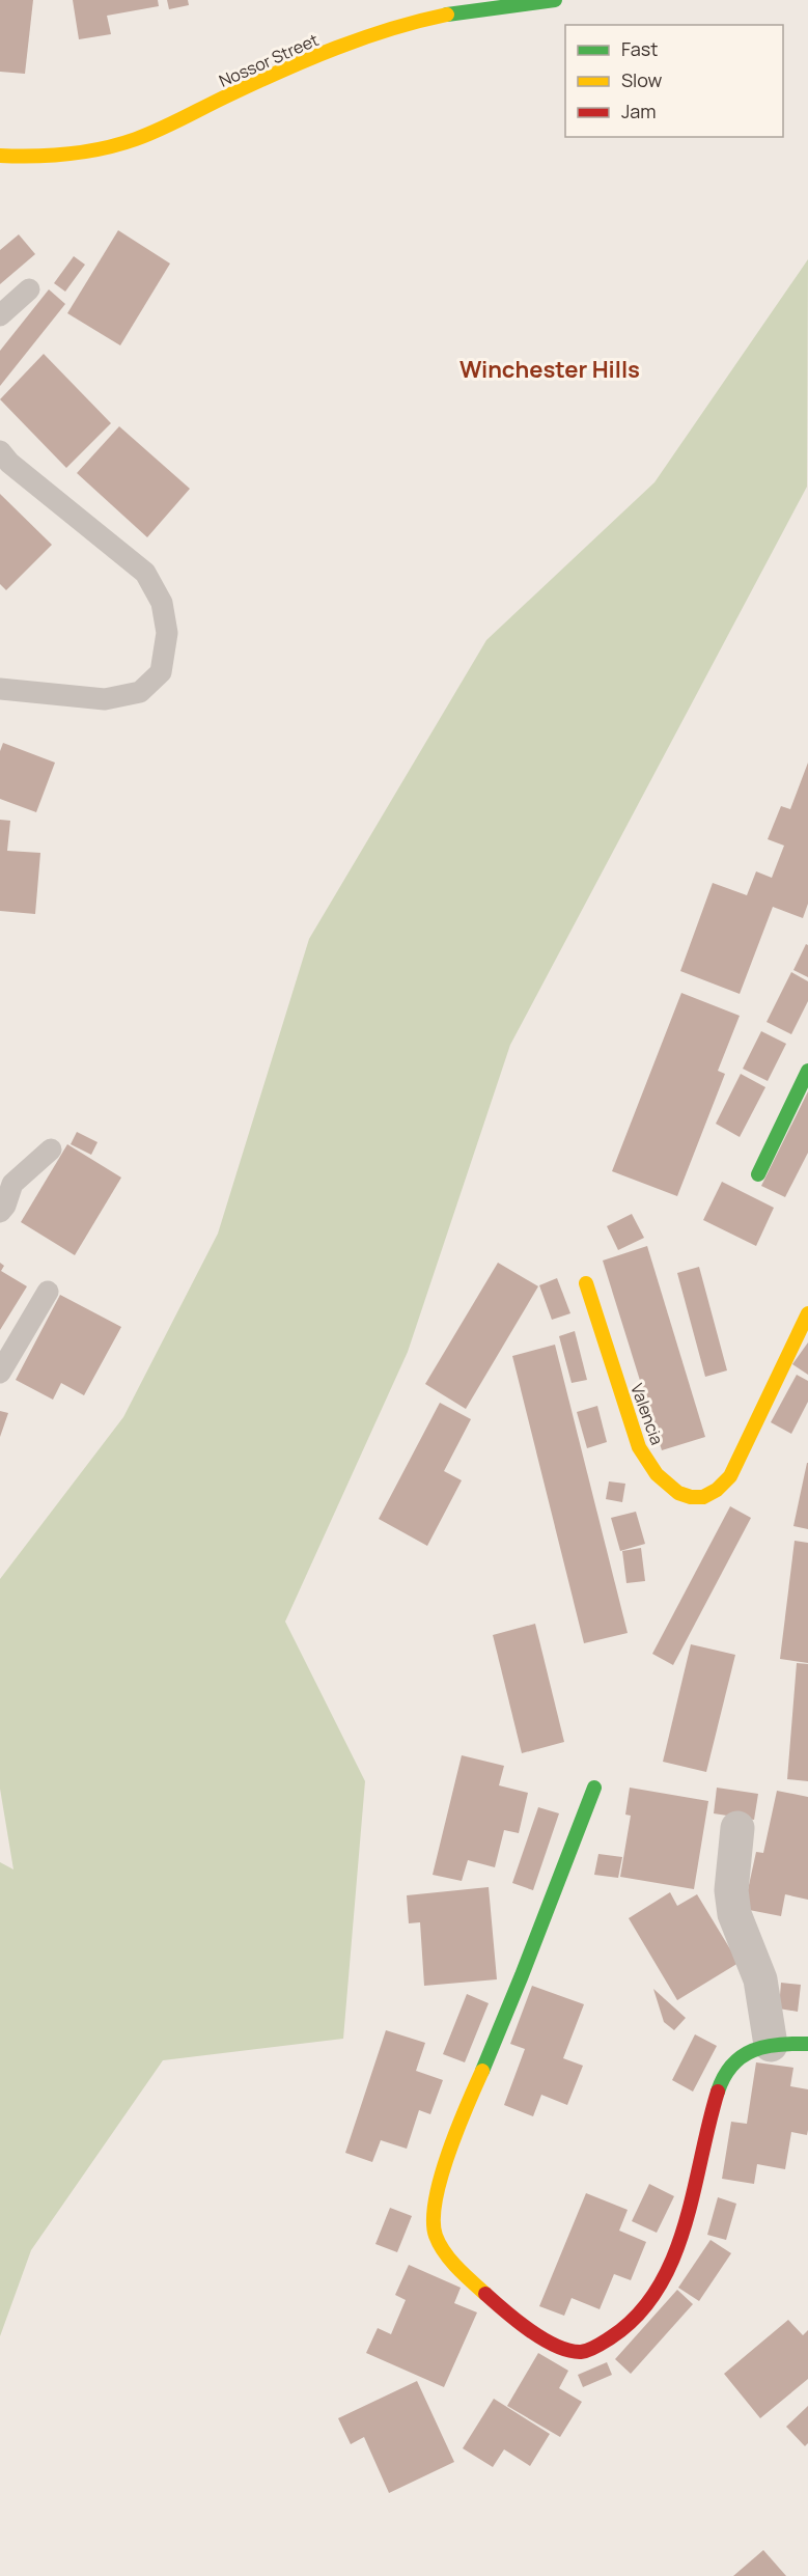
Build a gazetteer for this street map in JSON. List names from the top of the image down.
{
  "streets": {
    "street": ["Nossor Street", "Valencia"]
  },
  "districts": ["Winchester Hills"],
  "legend": ["Fast", "Slow", "Jam"]
}
